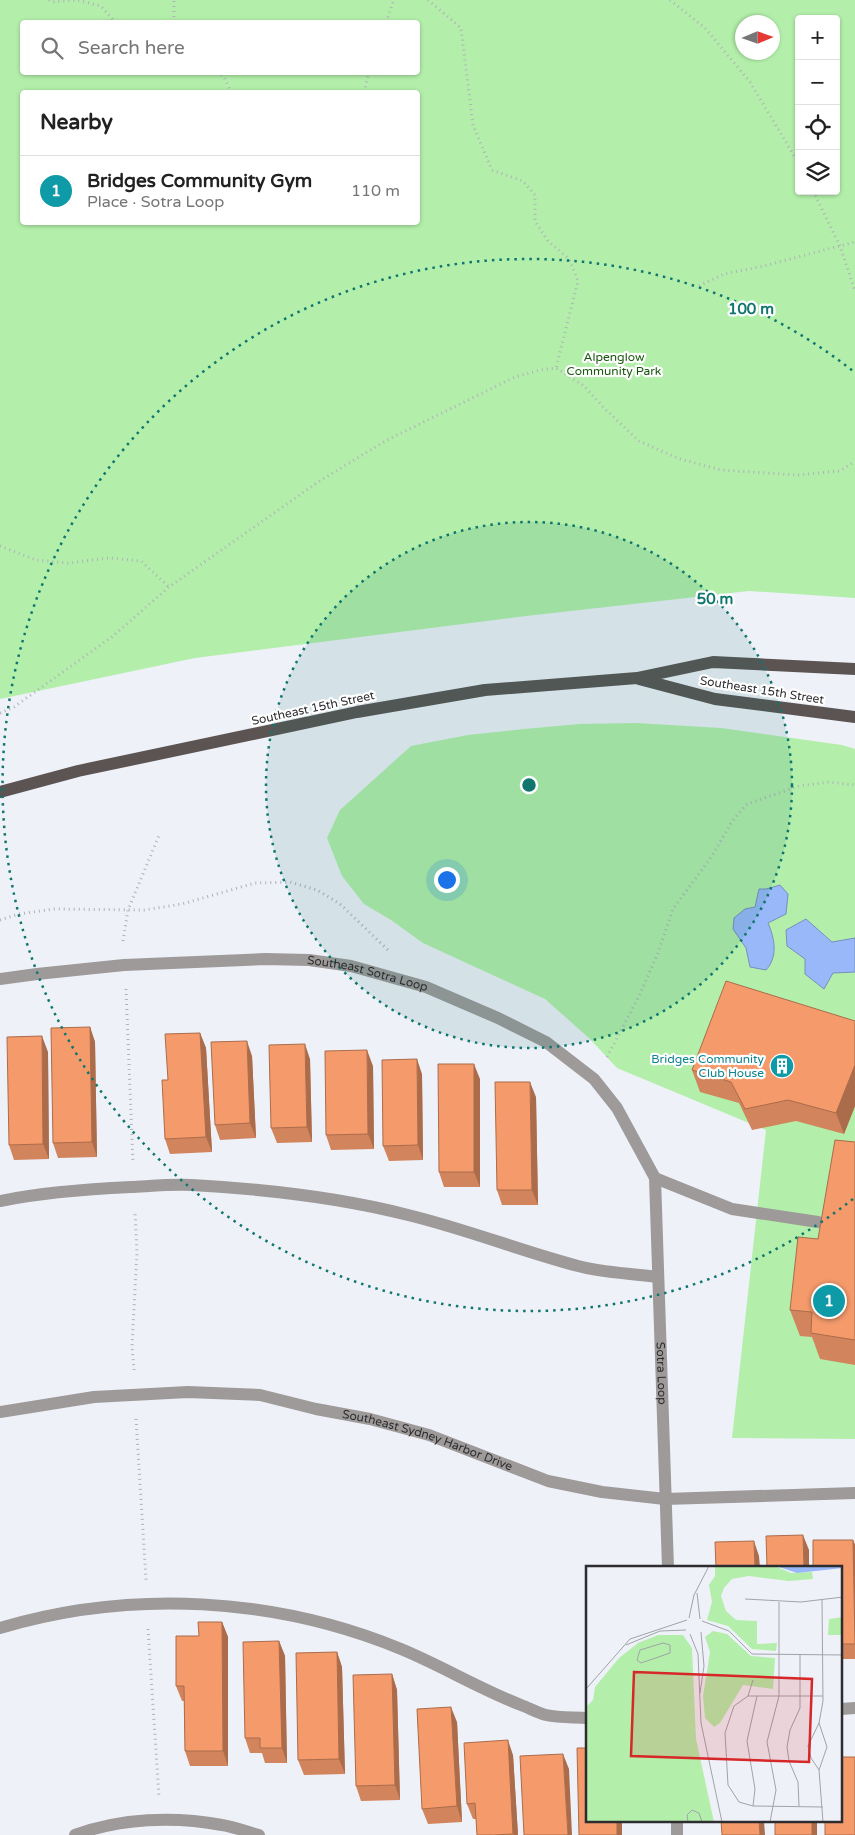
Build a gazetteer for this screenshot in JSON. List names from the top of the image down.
{
  "streets": {
    "main road": ["Southeast 15th Street"],
    "street": ["Southeast Sotra Loop", "Sotra Loop", "Southeast Sydney Harbor Drive"]
  },
  "crossings": [
    ["Southeast Sotra Loop", "Sotra Loop"],
    ["Sotra Loop", "Southeast Sydney Harbor Drive"]
  ],
  "parks": ["Alpenglow Community Park"],
  "places": {
    "building": ["Bridges Community Club House"]
  },
  "north": "right",
  "page": {
    "map_buttons": ["+", "−"],
    "search": "Search here",
    "heading": "Nearby",
    "list": [
      {
        "mark": "1",
        "name": "Bridges Community Gym",
        "note": "Place · Sotra Loop",
        "value": "110 m"
      }
    ],
    "pins": "1"
  },
  "rings": ["100 m", "50 m"]
}
